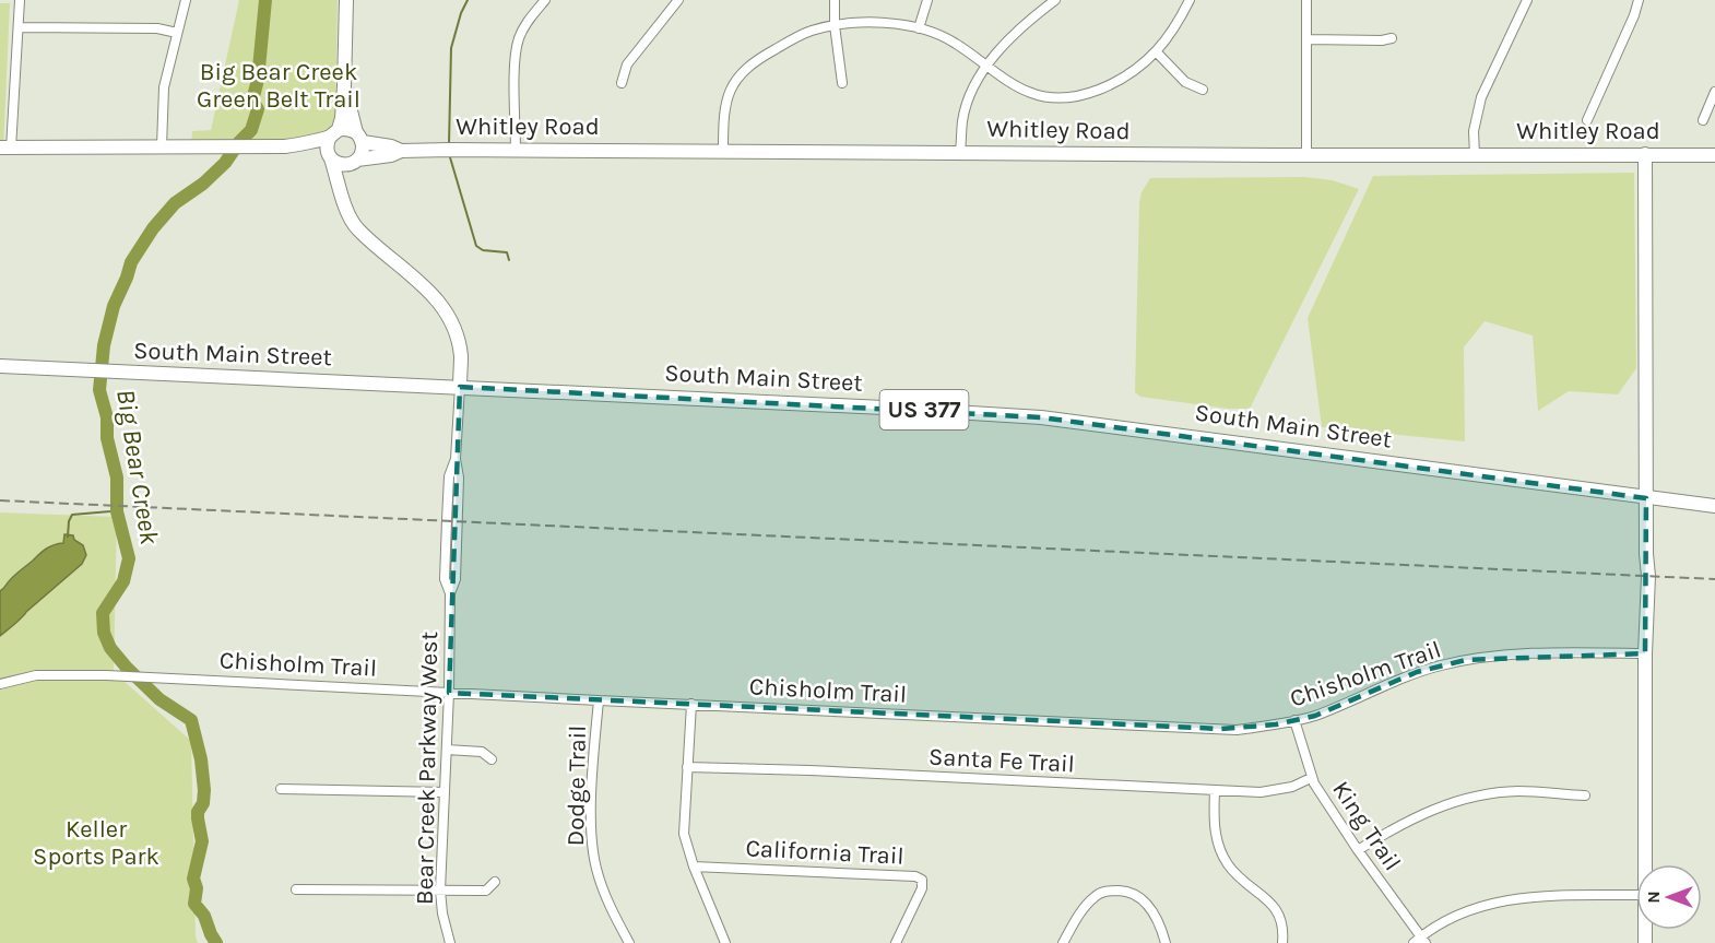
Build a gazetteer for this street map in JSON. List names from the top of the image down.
{
  "streets": {
    "street": [
      "Whitley Road",
      "South Main Street",
      "US 377",
      "Chisholm Trail",
      "Santa Fe Trail",
      "Bear Creek Parkway West",
      "Dodge Trail",
      "King Trail",
      "California Trail"
    ]
  },
  "crossings": [
    ["South Main Street", "Bear Creek Parkway West"],
    ["Chisholm Trail", "Bear Creek Parkway West"],
    ["Chisholm Trail", "Dodge Trail"],
    ["Chisholm Trail", "King Trail"],
    ["Santa Fe Trail", "King Trail"]
  ],
  "water": ["Big Bear Creek"],
  "parks": ["Big Bear Creek Green Belt Trail", "Keller Sports Park"],
  "north": "left"
}
